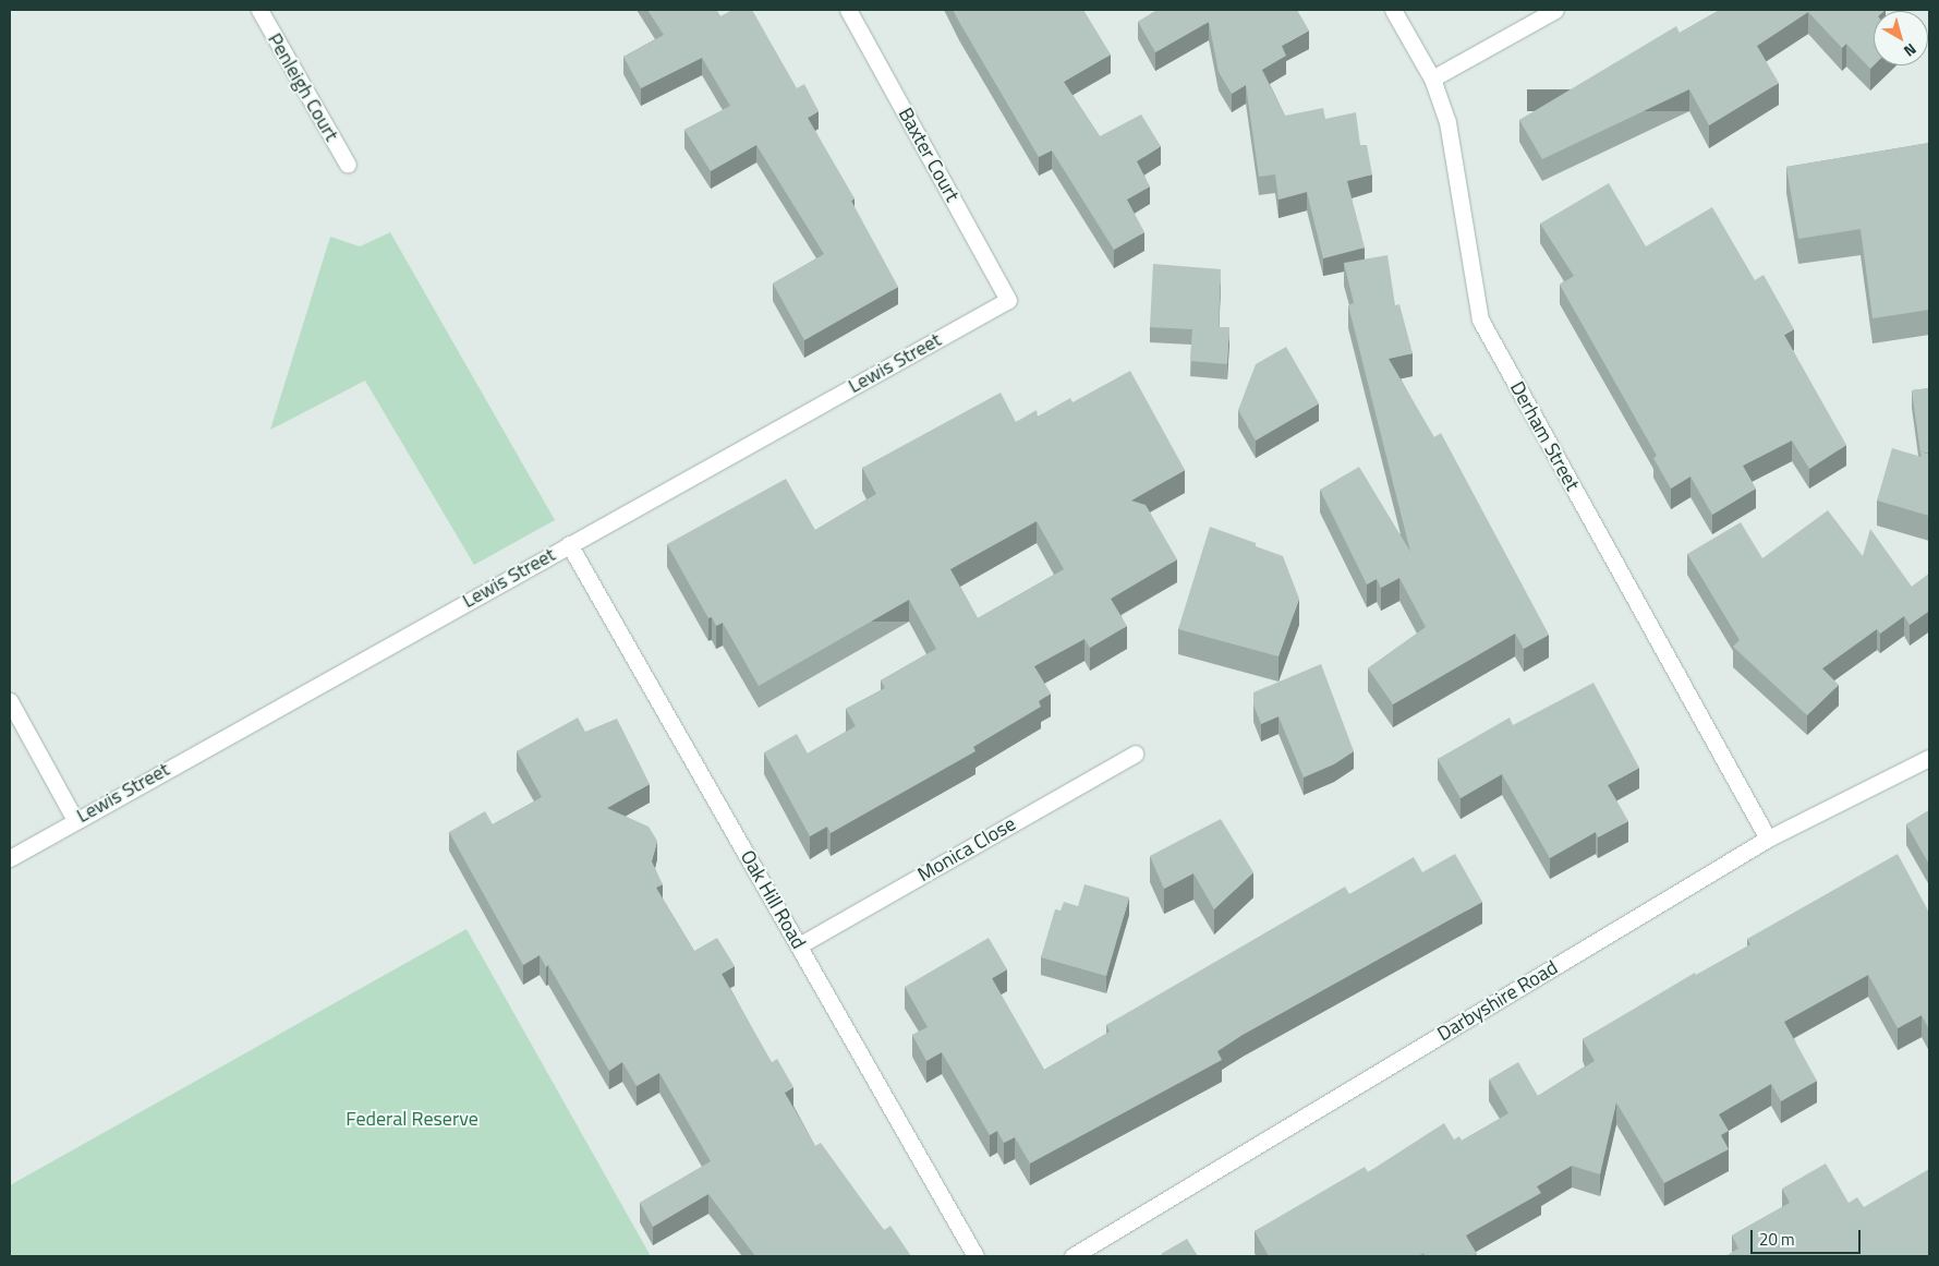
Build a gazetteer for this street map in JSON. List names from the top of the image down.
{
  "streets": {
    "street": [
      "Penleigh Court",
      "Baxter Court",
      "Lewis Street",
      "Derham Street",
      "Monica Close",
      "Oak Hill Road",
      "Darbyshire Road"
    ]
  },
  "crossings": [
    ["Baxter Court", "Lewis Street"],
    ["Lewis Street", "Oak Hill Road"],
    ["Derham Street", "Darbyshire Road"],
    ["Monica Close", "Oak Hill Road"]
  ],
  "parks": ["Federal Reserve"],
  "scale_bar": "20 m",
  "north": "bottom right"
}
